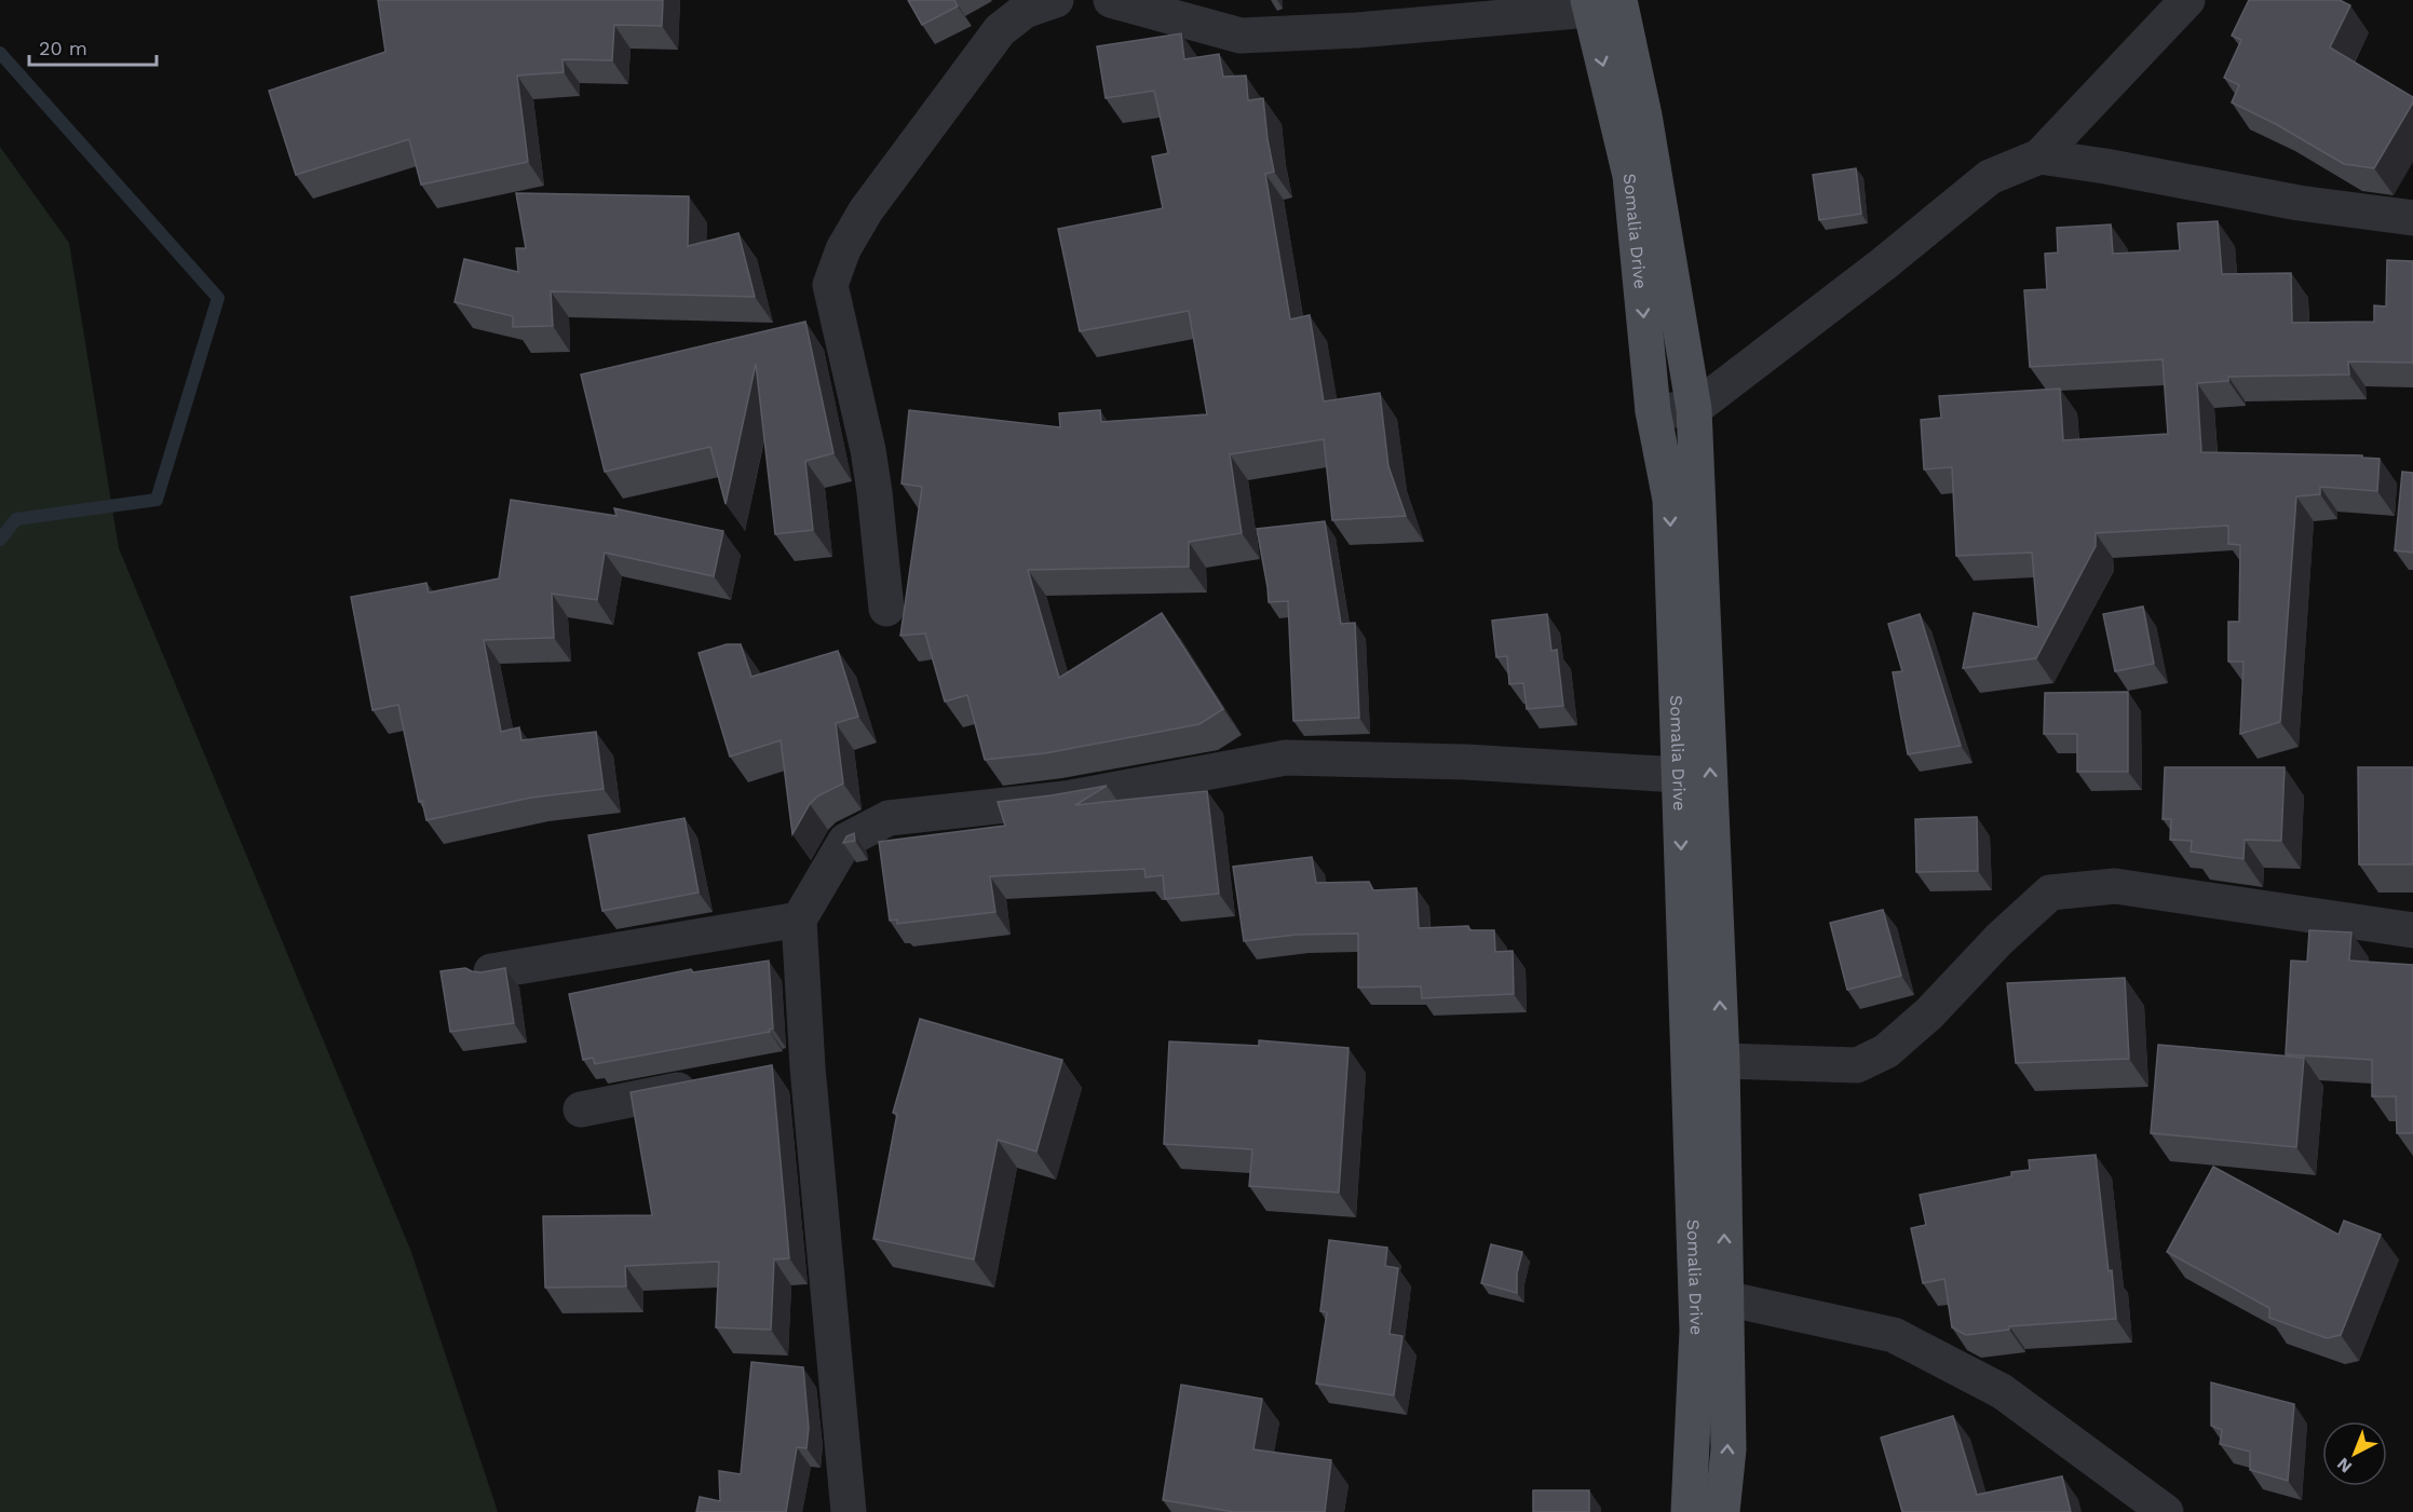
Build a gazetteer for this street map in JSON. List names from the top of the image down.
{
  "streets": {
    "main road": ["Somalia Drive"]
  },
  "scale_bar": "20 m",
  "north": "bottom left"
}
